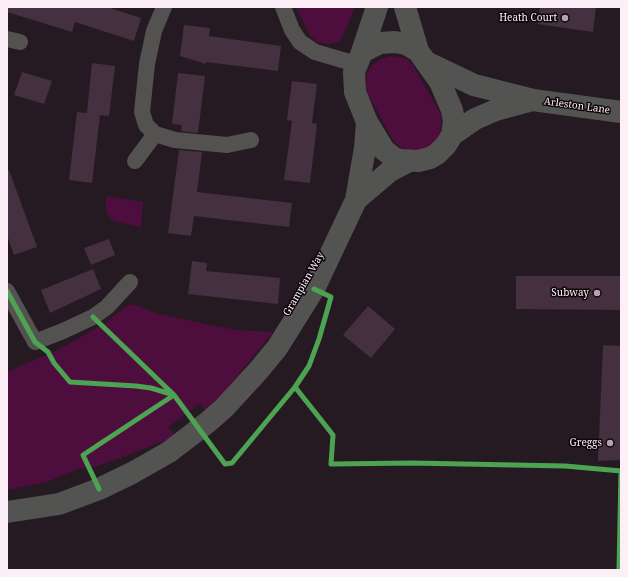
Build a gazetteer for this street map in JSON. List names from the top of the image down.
{
  "streets": {
    "street": ["Arleston Lane", "Grampian Way"]
  },
  "crossings": [
    ["Arleston Lane", "Grampian Way"]
  ],
  "places": ["Heath Court", "Subway", "Greggs"]
}
